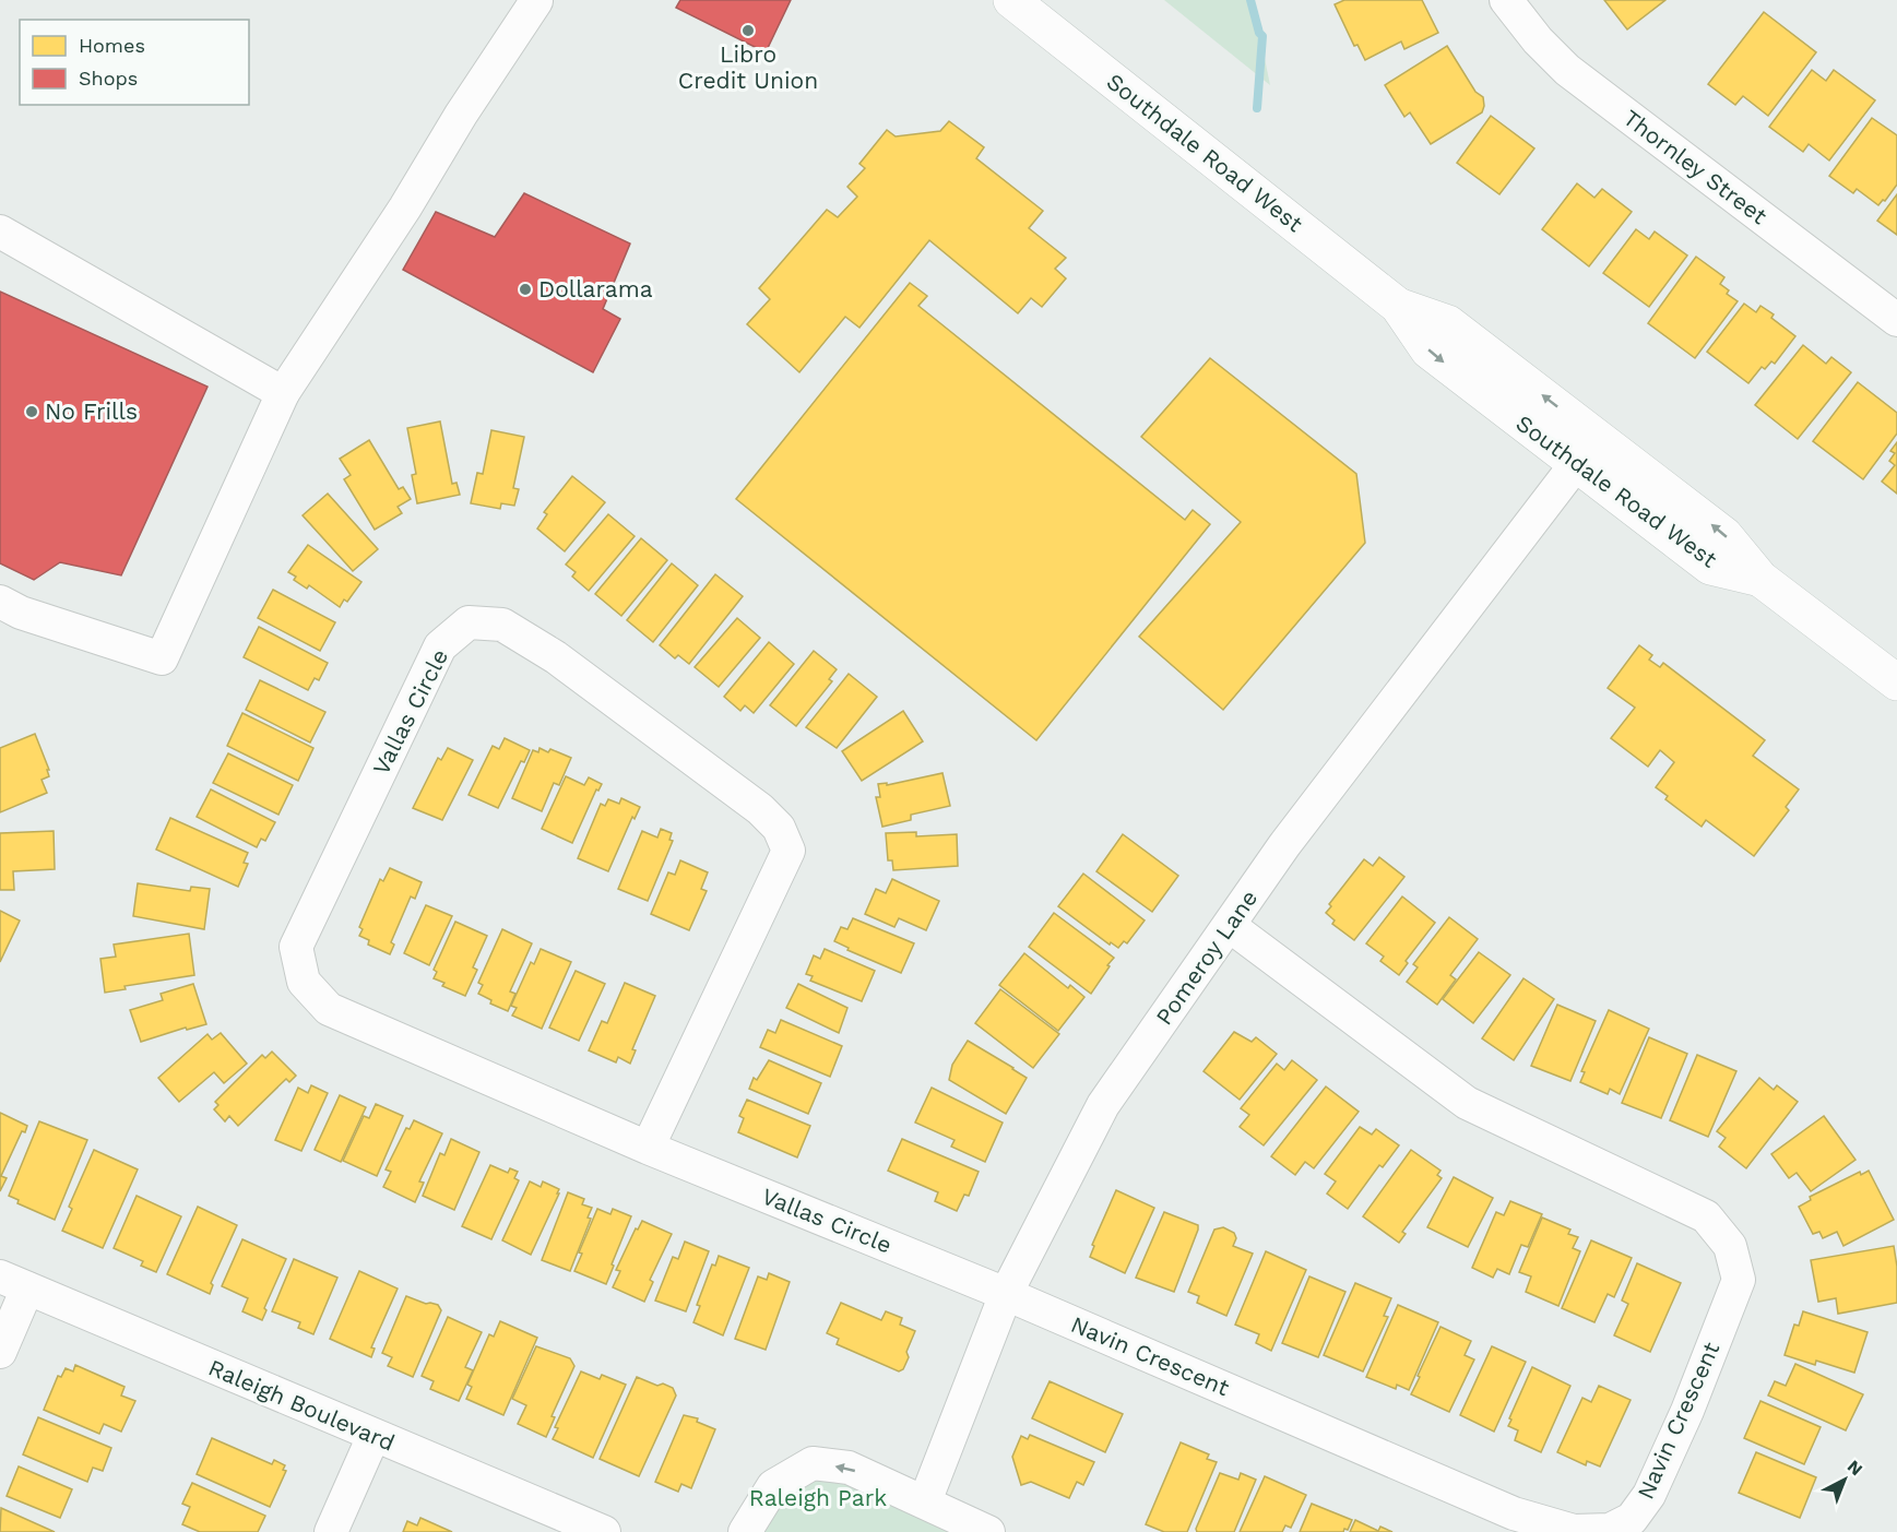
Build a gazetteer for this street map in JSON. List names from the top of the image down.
{
  "streets": {
    "main road": ["Southdale Road West"],
    "street": [
      "Thornley Street",
      "Vallas Circle",
      "Pomeroy Lane",
      "Navin Crescent",
      "Raleigh Boulevard"
    ]
  },
  "crossings": [
    ["Southdale Road West", "Pomeroy Lane"],
    ["Vallas Circle", "Pomeroy Lane"],
    ["Vallas Circle", "Navin Crescent"],
    ["Pomeroy Lane", "Navin Crescent"]
  ],
  "parks": ["Raleigh Park"],
  "places": ["Libro Credit Union", "Dollarama", "No Frills"],
  "legend": ["Homes", "Shops"],
  "north": "top right"
}
